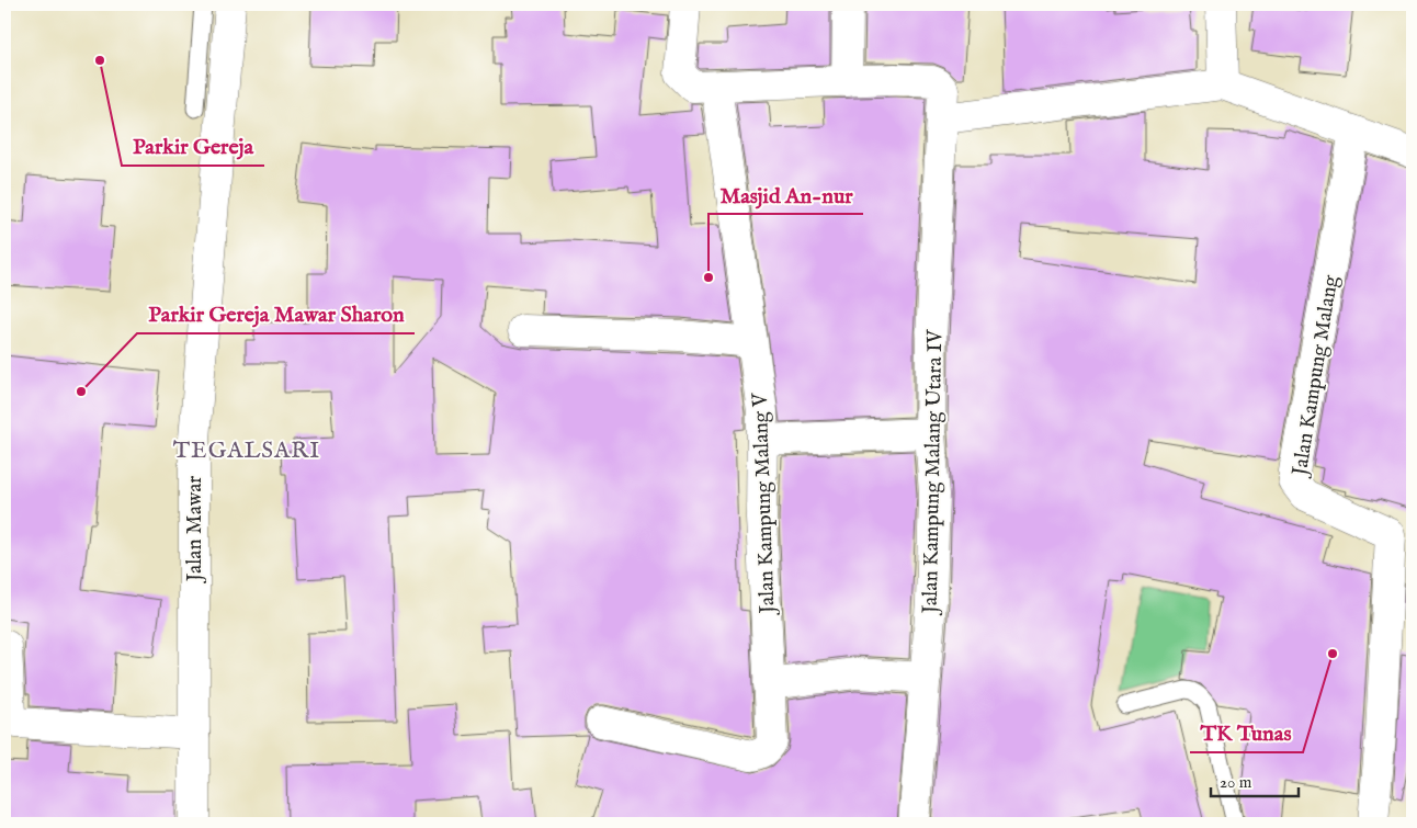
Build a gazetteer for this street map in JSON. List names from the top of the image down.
{
  "streets": {
    "street": [
      "Jalan Kampung Malang",
      "Jalan Kampung Malang Utara IV",
      "Jalan Kampung Malang V",
      "Jalan Mawar"
    ]
  },
  "crossings": [
    ["Jalan Kampung Malang Utara IV", "Jalan Kampung Malang V"]
  ],
  "districts": ["TEGALSARI"],
  "places": [
    "Parkir Gereja",
    "Masjid An-nur",
    "Parkir Gereja Mawar Sharon",
    "TK Tunas"
  ],
  "scale_bar": "20 m"
}
